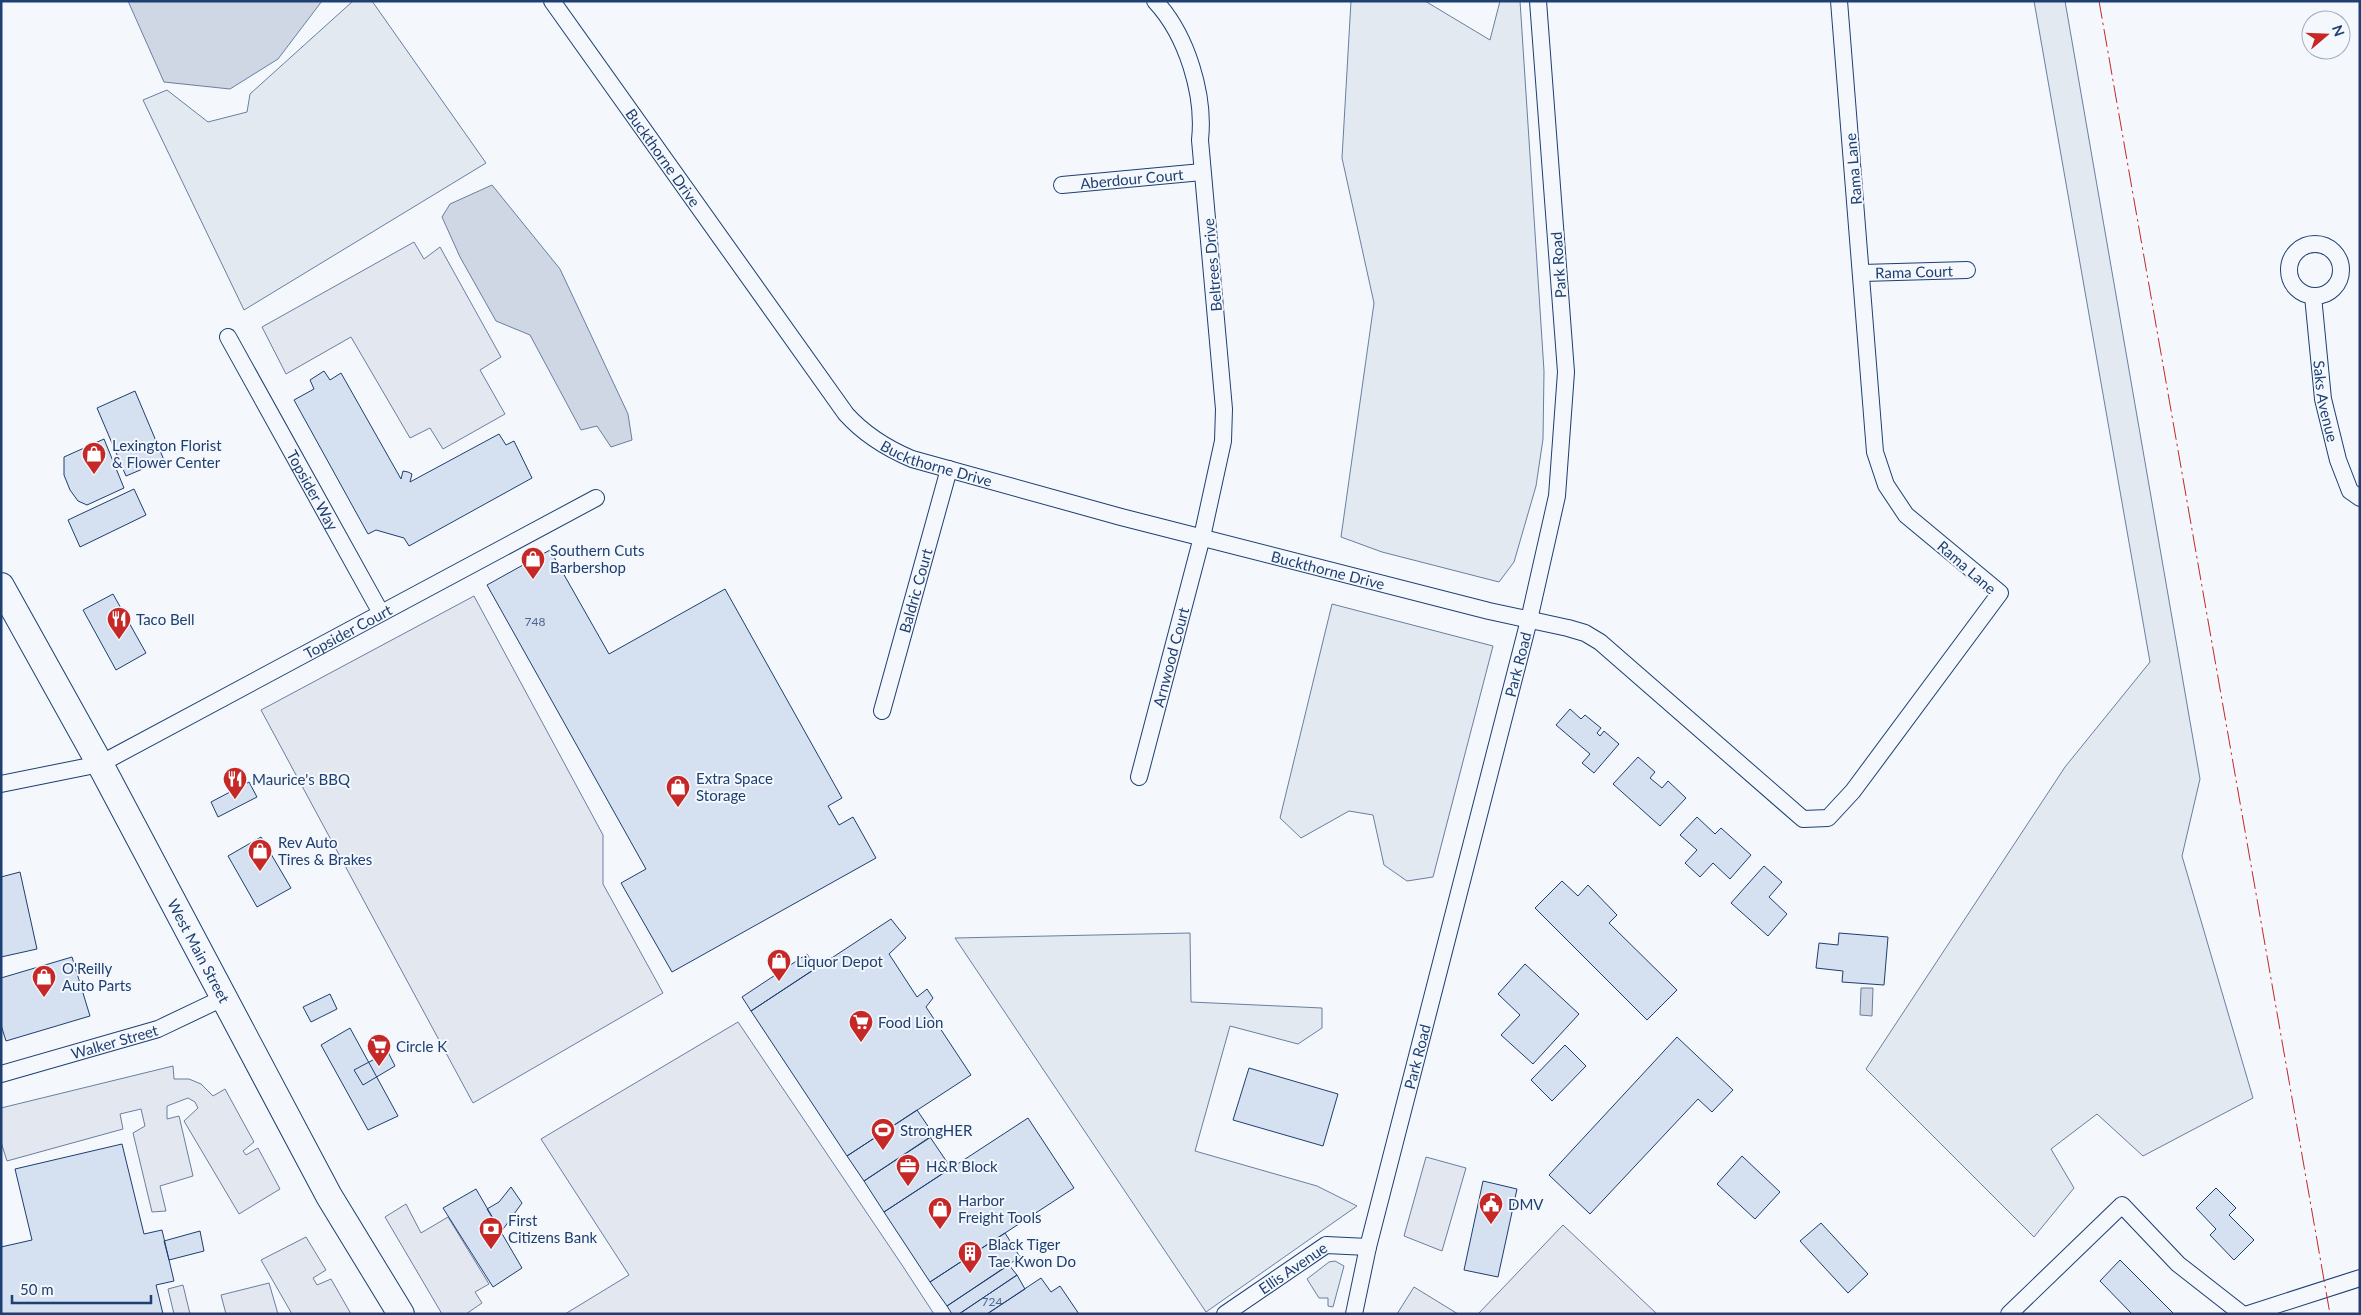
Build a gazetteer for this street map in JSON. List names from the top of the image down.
{
  "streets": {
    "main road": ["West Main Street"],
    "street": [
      "Buckthorne Drive",
      "Rama Lane",
      "Aberdour Court",
      "Beltrees Drive",
      "Park Road",
      "Rama Court",
      "Saks Avenue",
      "Topsider Way",
      "Baldric Court",
      "Topsider Court",
      "Arnwood Court",
      "Walker Street",
      "Ellis Avenue"
    ]
  },
  "crossings": [
    ["Buckthorne Drive", "Rama Lane"],
    ["Buckthorne Drive", "Beltrees Drive"],
    ["Buckthorne Drive", "Park Road"],
    ["Buckthorne Drive", "Baldric Court"],
    ["Buckthorne Drive", "Arnwood Court"],
    ["Rama Lane", "Park Road"],
    ["Rama Lane", "Rama Court"],
    ["Aberdour Court", "Beltrees Drive"],
    ["Beltrees Drive", "Arnwood Court"],
    ["Park Road", "Ellis Avenue"],
    ["Topsider Way", "Topsider Court"],
    ["Topsider Court", "West Main Street"],
    ["West Main Street", "Walker Street"]
  ],
  "places": {
    "shop": [
      "Lexington Florist & Flower Center",
      "Southern Cuts Barbershop",
      "Extra Space Storage",
      "Rev Auto Tires & Brakes",
      "Liquor Depot",
      "O'Reilly Auto Parts",
      "Harbor Freight Tools"
    ],
    "restaurant": ["Taco Bell", "Maurice's BBQ"],
    "supermarket": ["Food Lion", "Circle K"],
    "sports": ["StrongHER"],
    "office": ["H&R Block"],
    "public building": ["DMV"],
    "bank": ["First Citizens Bank"],
    "building": ["Black Tiger Tae Kwon Do"]
  },
  "house_numbers": ["748", "724"],
  "scale_bar": "50 m",
  "north": "right"
}
